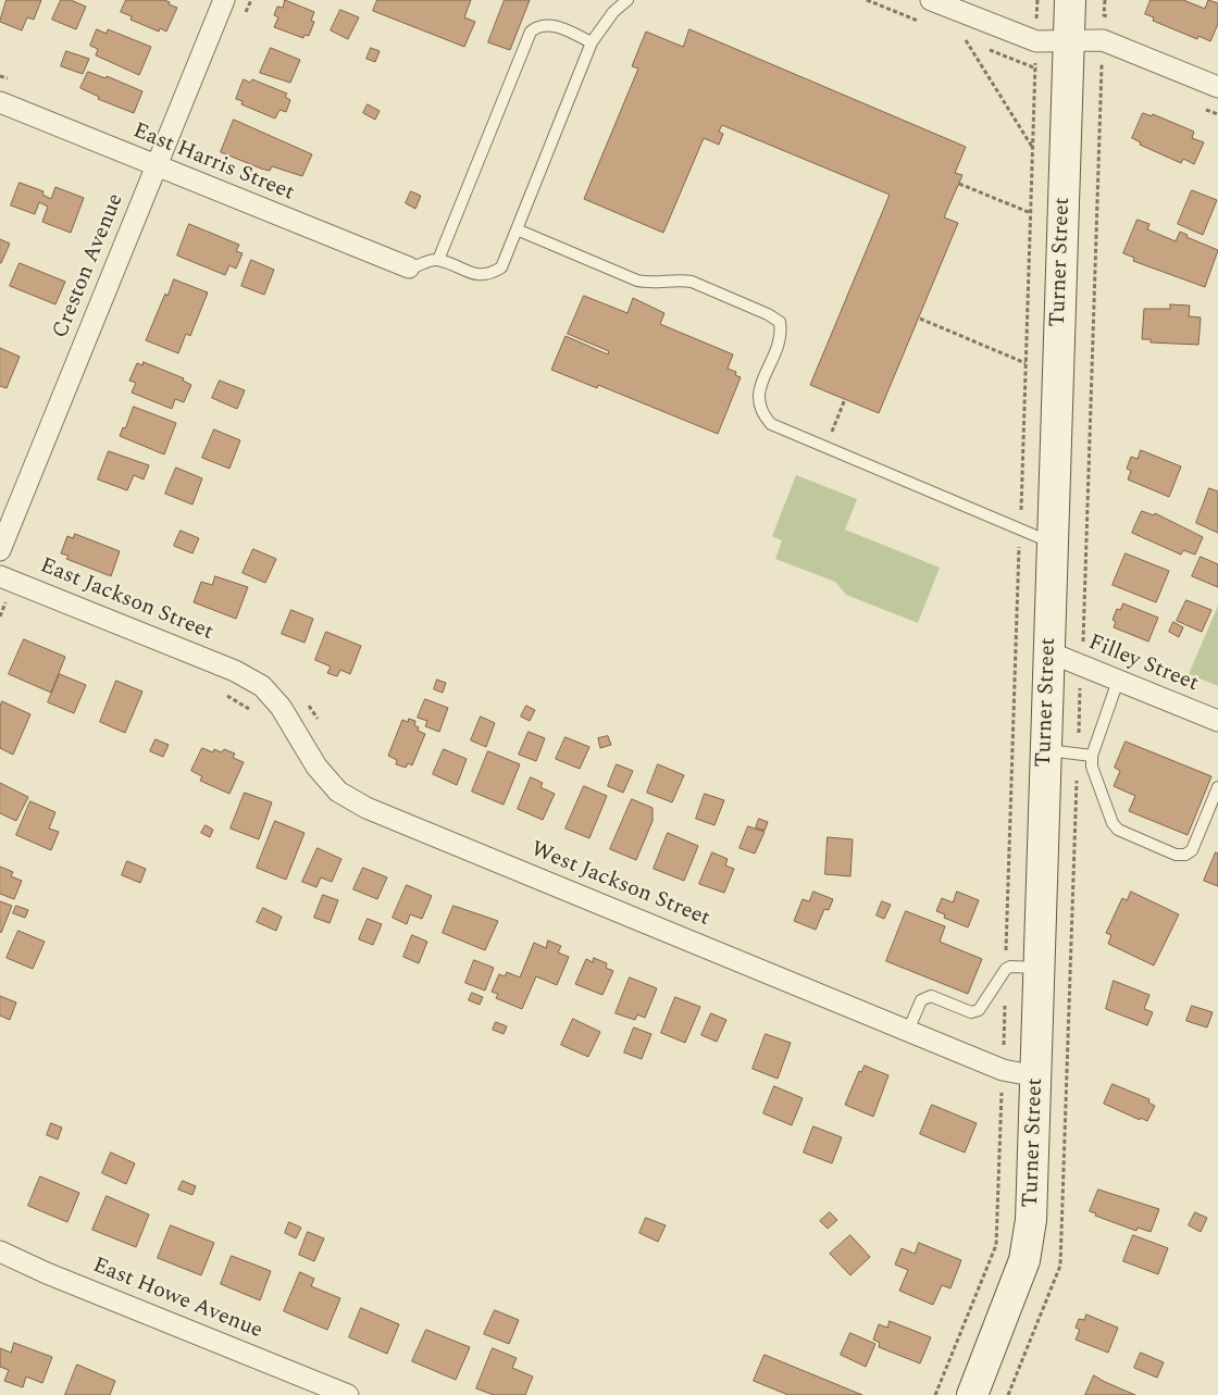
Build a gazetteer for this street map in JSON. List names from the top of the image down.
{
  "streets": {
    "street": [
      "East Harris Street",
      "Turner Street",
      "Creston Avenue",
      "East Jackson Street",
      "Filley Street",
      "West Jackson Street",
      "East Howe Avenue"
    ]
  },
  "crossings": [
    ["East Harris Street", "Creston Avenue"],
    ["Turner Street", "Filley Street"],
    ["Turner Street", "West Jackson Street"],
    ["East Jackson Street", "West Jackson Street"]
  ]
}
